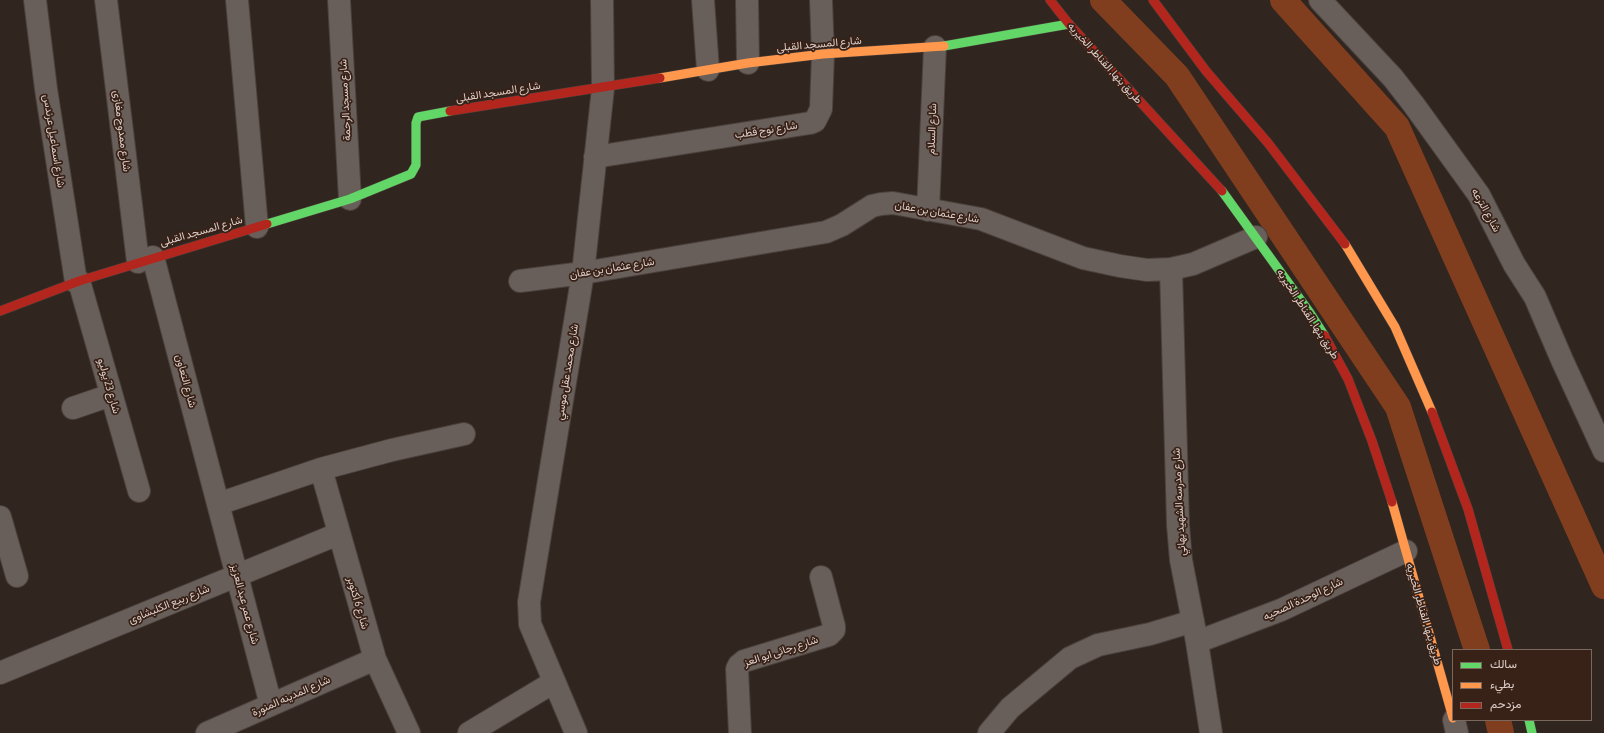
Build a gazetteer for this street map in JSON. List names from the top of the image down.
{
  "streets": {
    "street": [
      "شارع المسجد القبلى",
      "طريق بنها, القناطر الخيريه",
      "شارع مسجد الرحمة",
      "شارع السلام",
      "شارع نوح قطب",
      "شارع ممدوح مغازى",
      "شارع اسماعيل عرندس",
      "شارع الترعه",
      "شارع عثمان بن عفان",
      "شارع محمد عقل موسي",
      "شارع التعاون",
      "شارع 23 يوليو",
      "شارع مدرسه الشهيد بهائي",
      "شارع الوحدة الصحيه",
      "شارع 6 أكتوبر",
      "شارع ربيع الكلبشاوى",
      "شارع عمر عبد العزيز",
      "شارع رجائى ابو العز",
      "شارع المدينه المنورة"
    ]
  },
  "crossings": [
    ["شارع المسجد القبلى", "طريق بنها, القناطر الخيريه"],
    ["شارع المسجد القبلى", "شارع مسجد الرحمة"],
    ["شارع المسجد القبلى", "شارع السلام"],
    ["شارع المسجد القبلى", "شارع نوح قطب"],
    ["شارع المسجد القبلى", "شارع ممدوح مغازى"],
    ["شارع المسجد القبلى", "شارع اسماعيل عرندس"],
    ["شارع المسجد القبلى", "شارع محمد عقل موسي"],
    ["شارع المسجد القبلى", "شارع التعاون"],
    ["شارع المسجد القبلى", "شارع 23 يوليو"],
    ["طريق بنها, القناطر الخيريه", "شارع عثمان بن عفان"],
    ["طريق بنها, القناطر الخيريه", "شارع الوحدة الصحيه"],
    ["شارع السلام", "شارع عثمان بن عفان"],
    ["شارع نوح قطب", "شارع محمد عقل موسي"],
    ["شارع ممدوح مغازى", "شارع التعاون"],
    ["شارع اسماعيل عرندس", "شارع 23 يوليو"],
    ["شارع عثمان بن عفان", "شارع محمد عقل موسي"],
    ["شارع عثمان بن عفان", "شارع مدرسه الشهيد بهائي"],
    ["شارع التعاون", "شارع عمر عبد العزيز"],
    ["شارع مدرسه الشهيد بهائي", "شارع الوحدة الصحيه"],
    ["شارع 6 أكتوبر", "شارع ربيع الكلبشاوى"],
    ["شارع 6 أكتوبر", "شارع المدينه المنورة"],
    ["شارع ربيع الكلبشاوى", "شارع عمر عبد العزيز"],
    ["شارع عمر عبد العزيز", "شارع المدينه المنورة"]
  ],
  "legend": ["سالك", "بطيء", "مزدحم"]
}
